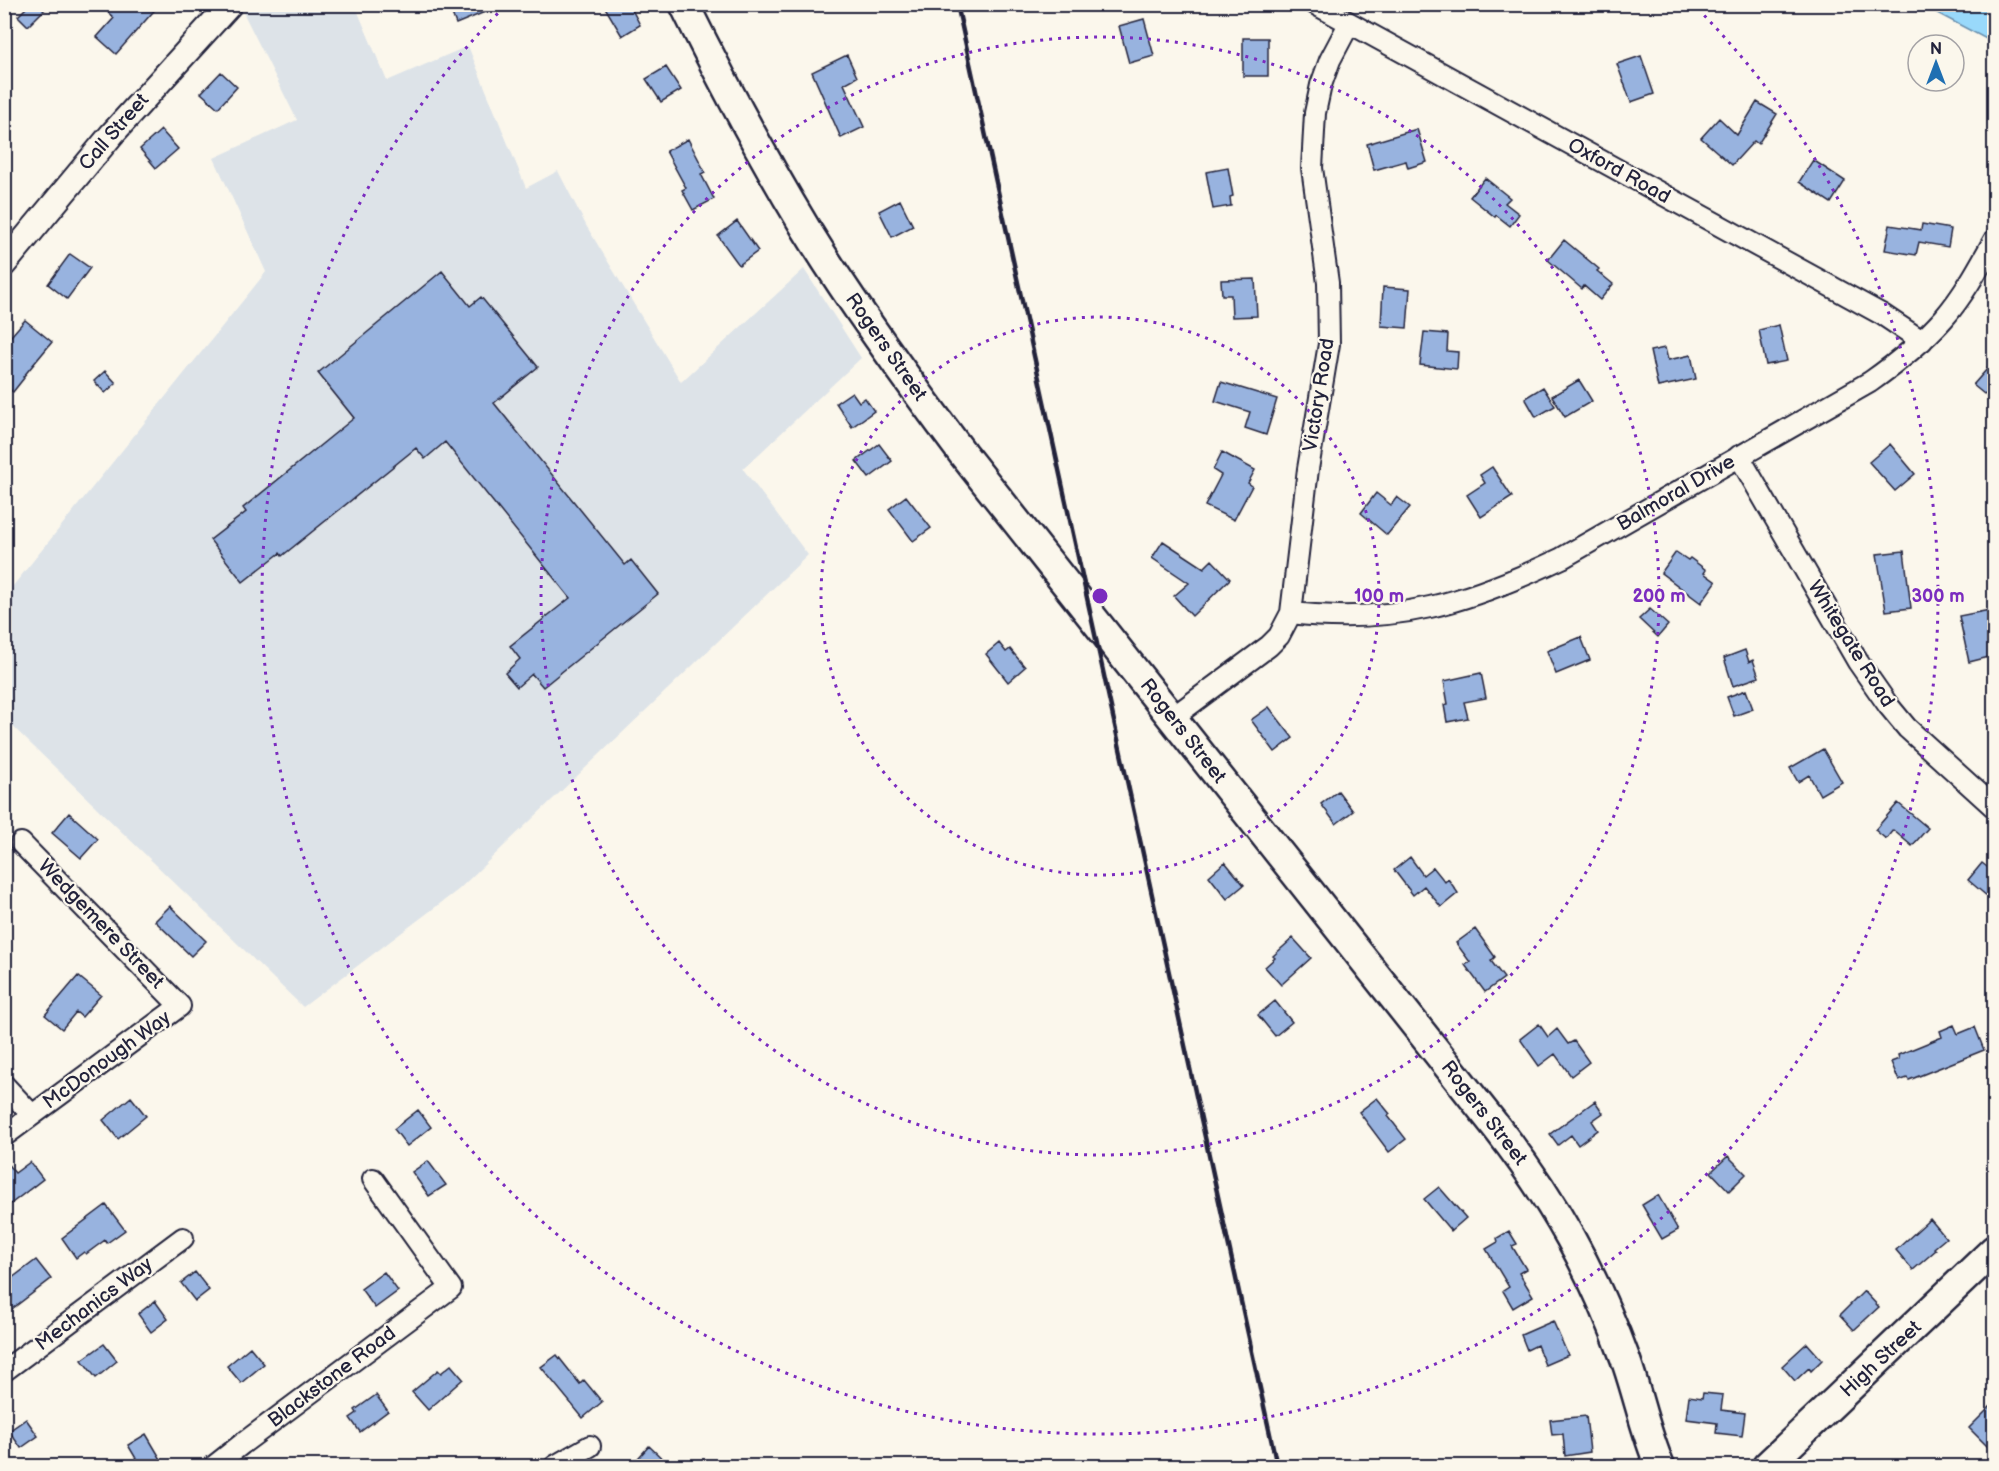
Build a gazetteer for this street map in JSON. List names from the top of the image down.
{
  "streets": {
    "main road": ["Rogers Street", "High Street"],
    "street": [
      "Call Street",
      "Oxford Road",
      "Victory Road",
      "Balmoral Drive",
      "Whitegate Road",
      "Wedgemere Street",
      "McDonough Way",
      "Mechanics Way",
      "Blackstone Road"
    ]
  },
  "crossings": [
    ["Oxford Road", "Victory Road"],
    ["Oxford Road", "Balmoral Drive"],
    ["Rogers Street", "Victory Road"],
    ["Victory Road", "Balmoral Drive"],
    ["Balmoral Drive", "Whitegate Road"],
    ["Wedgemere Street", "McDonough Way"]
  ],
  "north": "top",
  "rings": ["100 m", "200 m", "300 m"]
}
